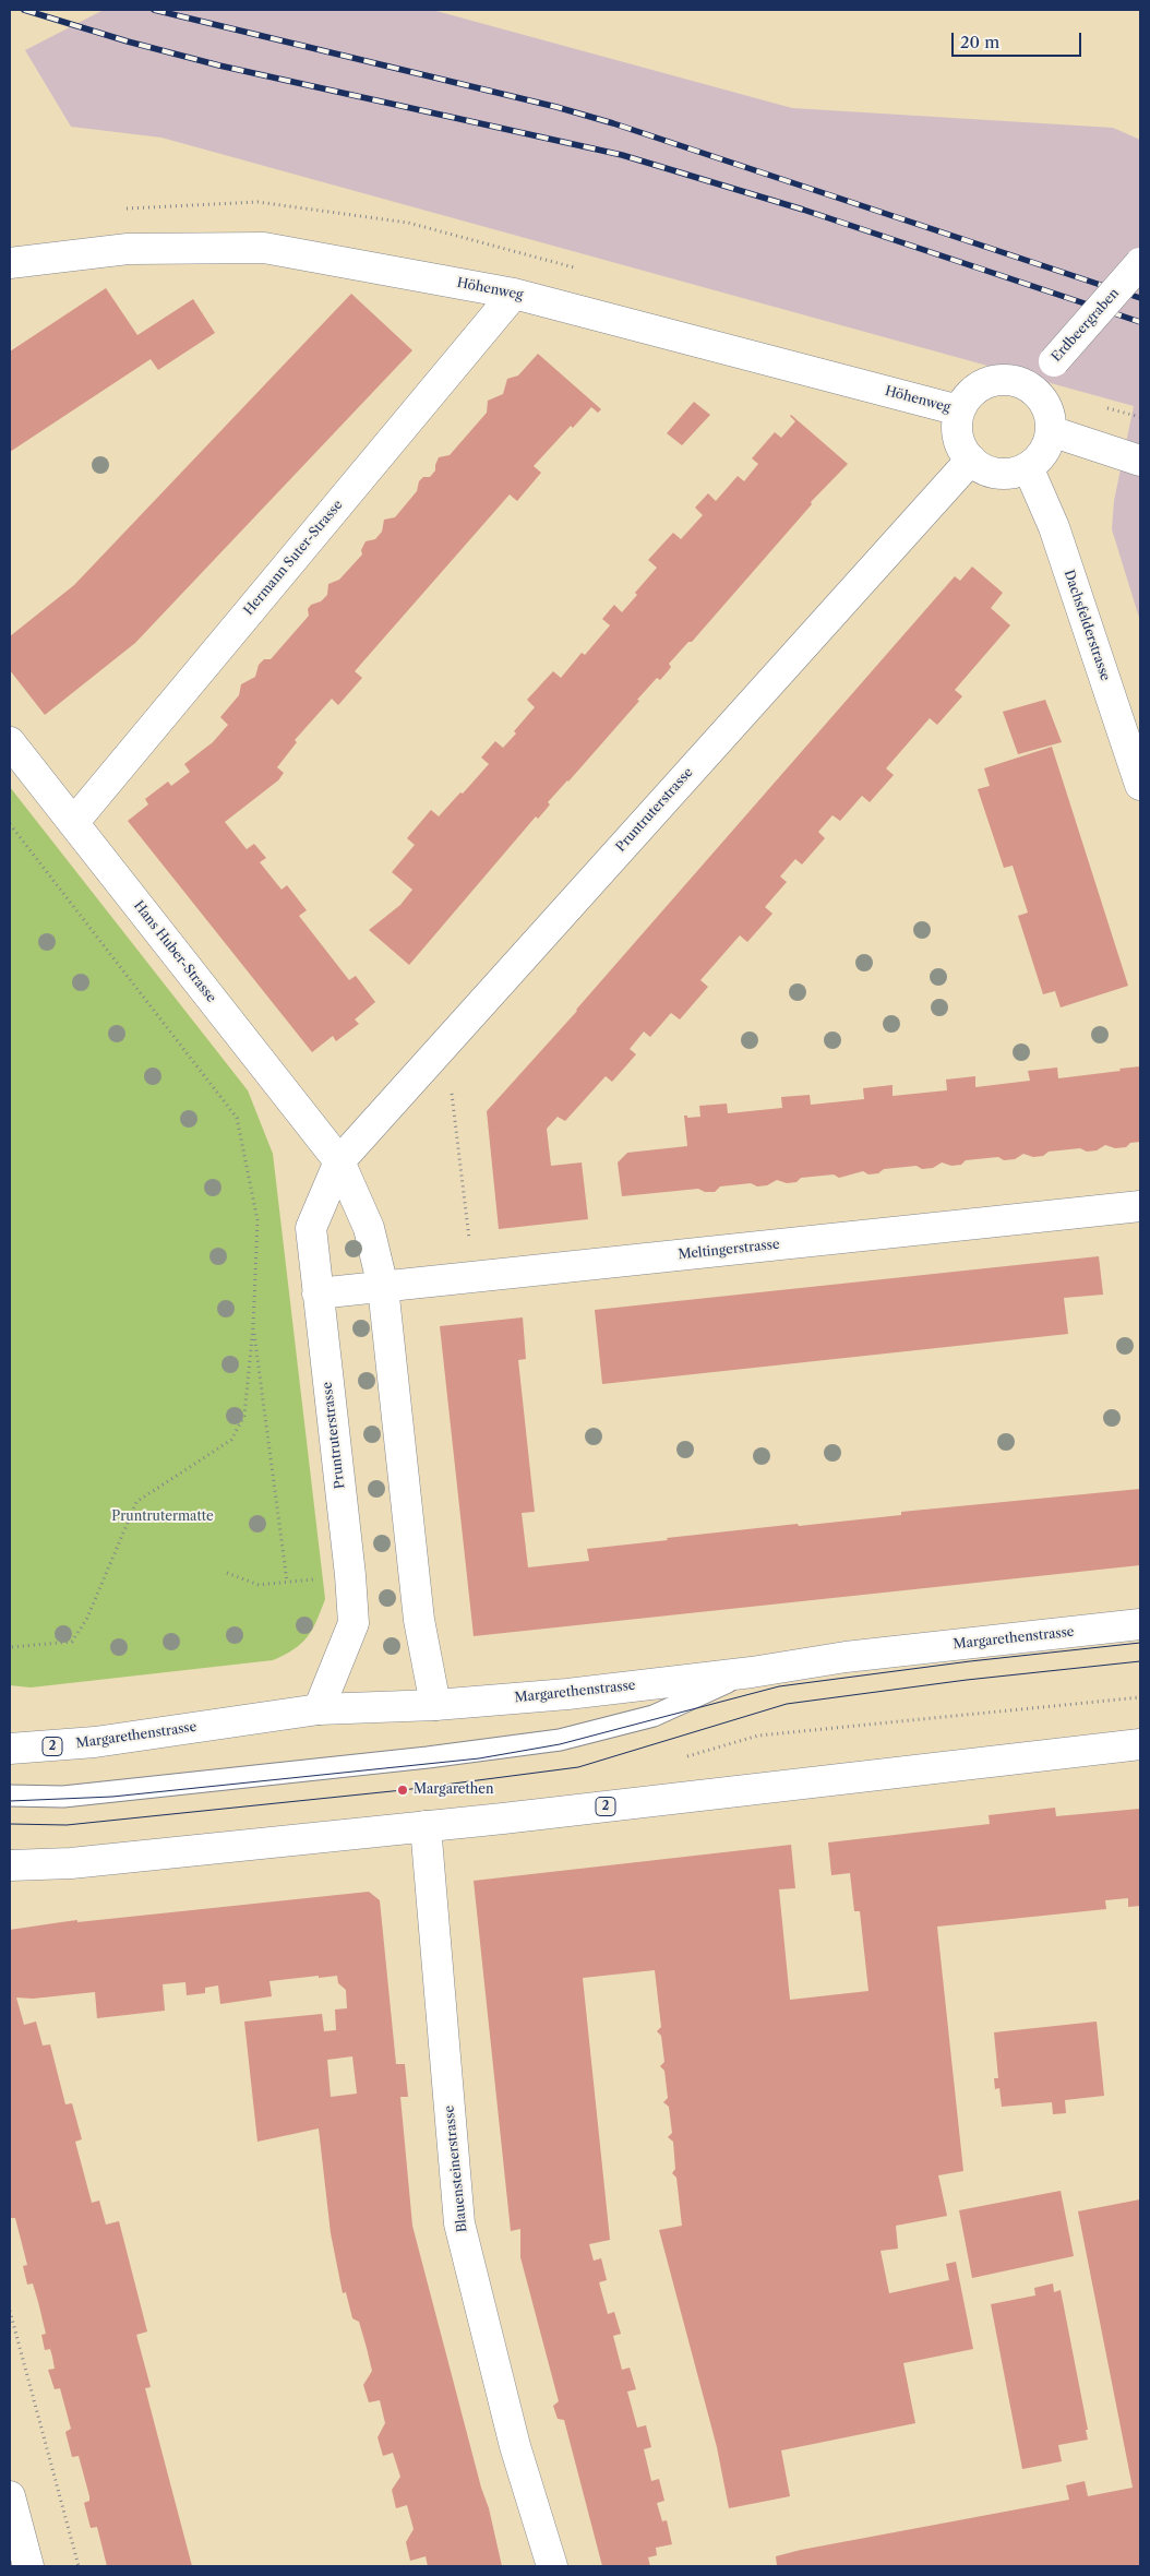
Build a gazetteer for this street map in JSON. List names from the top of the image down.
{
  "streets": {
    "street": [
      "Höhenweg",
      "Erdbeergraben",
      "Hermann Suter-Strasse",
      "Dachsfelderstrasse",
      "Pruntruterstrasse",
      "Hans Huber-Strasse",
      "Meltingerstrasse",
      "Margarethenstrasse",
      "2",
      "Blauensteinerstrasse"
    ]
  },
  "crossings": [
    ["Höhenweg", "Erdbeergraben"],
    ["Höhenweg", "Hermann Suter-Strasse"],
    ["Höhenweg", "Dachsfelderstrasse"],
    ["Höhenweg", "Pruntruterstrasse"],
    ["Erdbeergraben", "Dachsfelderstrasse"],
    ["Erdbeergraben", "Pruntruterstrasse"],
    ["Hermann Suter-Strasse", "Hans Huber-Strasse"],
    ["Dachsfelderstrasse", "Pruntruterstrasse"],
    ["Pruntruterstrasse", "Hans Huber-Strasse"],
    ["Pruntruterstrasse", "Meltingerstrasse"],
    ["Pruntruterstrasse", "Margarethenstrasse"],
    ["2", "Blauensteinerstrasse"]
  ],
  "parks": ["Pruntrutermatte"],
  "places": ["Margarethen"],
  "scale_bar": "20 m"
}
